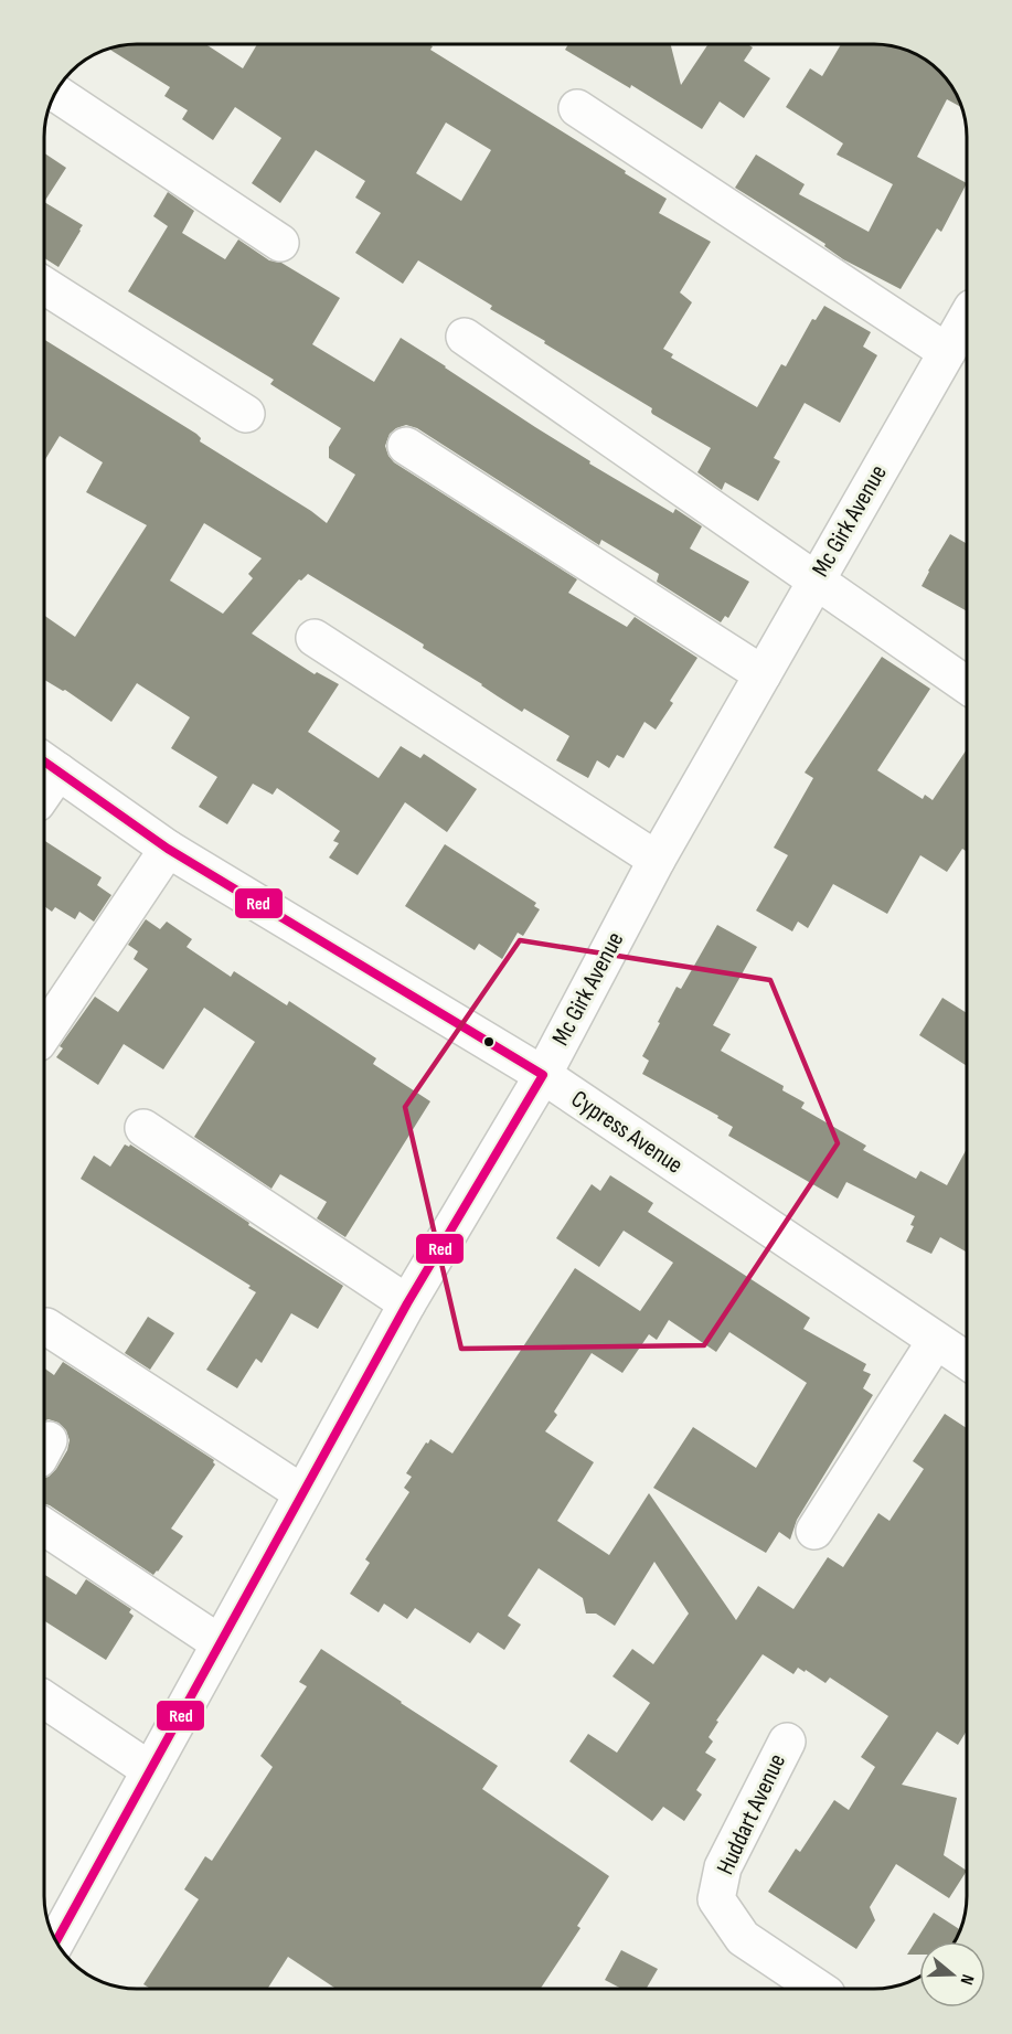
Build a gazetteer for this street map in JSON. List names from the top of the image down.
{
  "streets": {
    "street": ["Mc Girk Avenue", "Cypress Avenue", "Huddart Avenue"]
  },
  "crossings": [
    ["Mc Girk Avenue", "Cypress Avenue"]
  ],
  "lines": ["transit line Red"],
  "north": "right"
}
